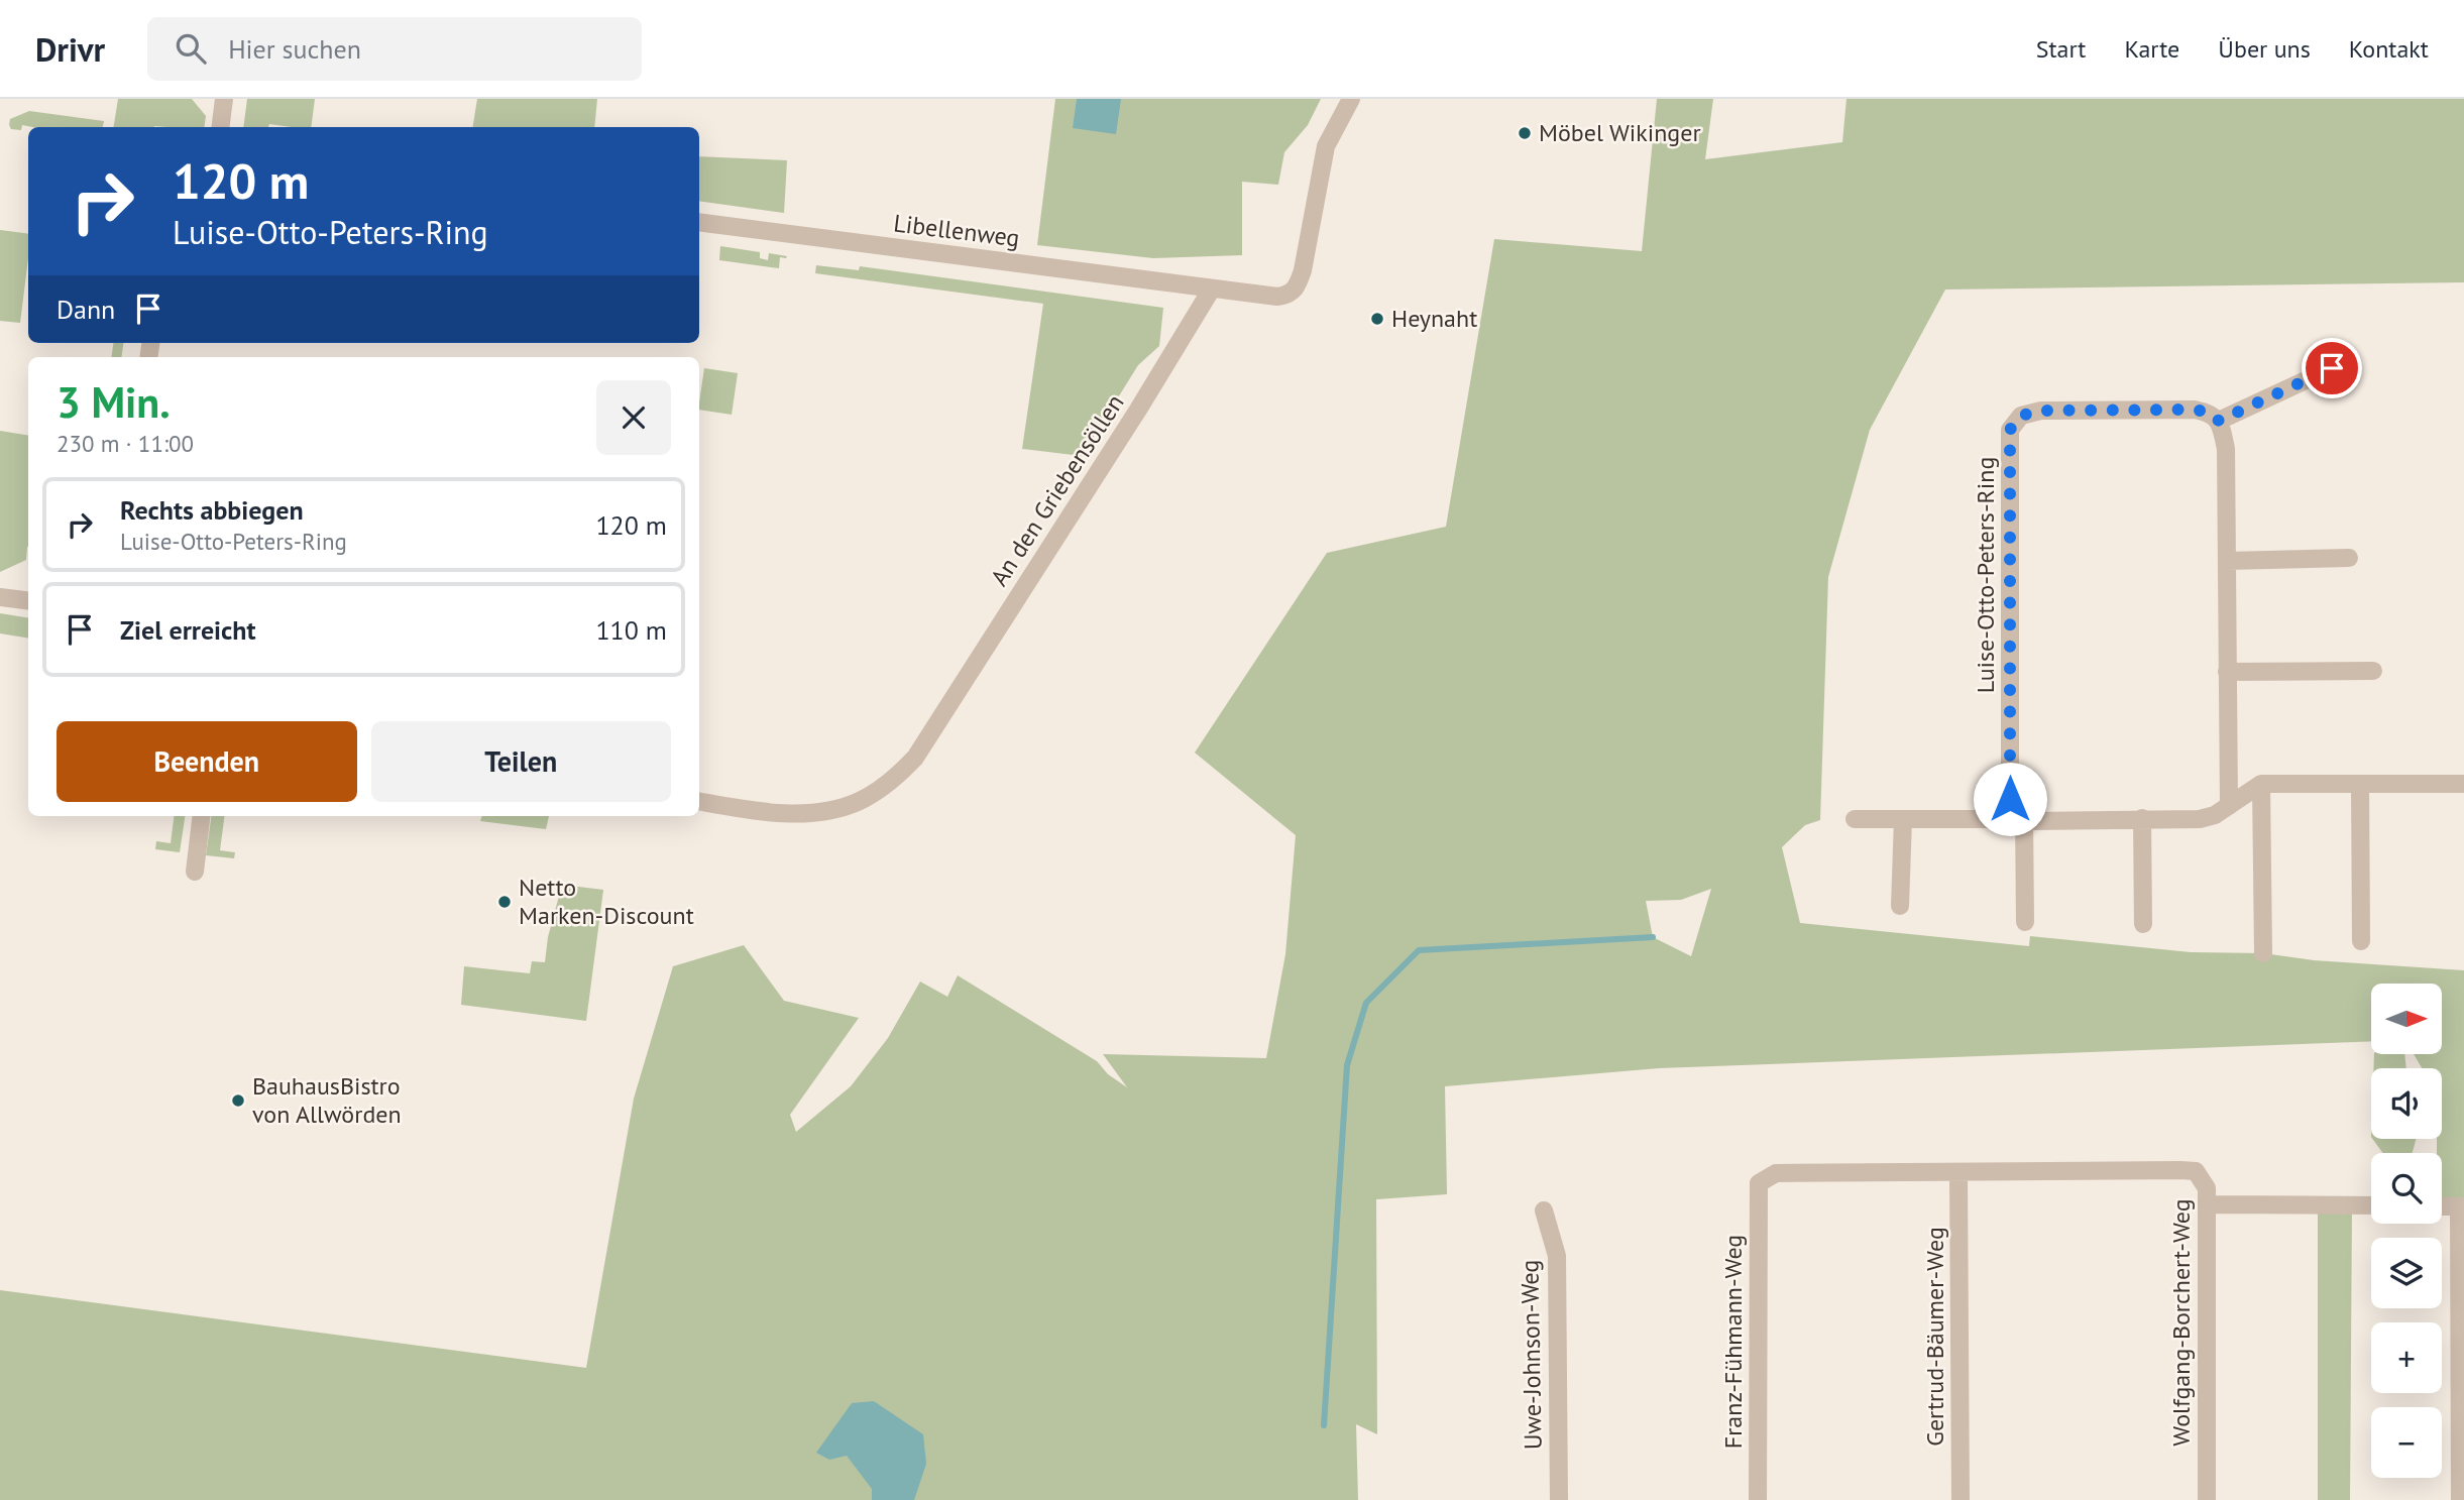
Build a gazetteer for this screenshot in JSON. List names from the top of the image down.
{
  "streets": {
    "street": [
      "Libellenweg",
      "An den Griebensöllen",
      "Luise-Otto-Peters-Ring",
      "Wolfgang-Borchert-Weg",
      "Gertrud-Bäumer-Weg",
      "Franz-Fühmann-Weg",
      "Uwe-Johnson-Weg"
    ]
  },
  "crossings": [
    ["Libellenweg", "An den Griebensöllen"],
    ["Wolfgang-Borchert-Weg", "Gertrud-Bäumer-Weg"],
    ["Wolfgang-Borchert-Weg", "Franz-Fühmann-Weg"],
    ["Gertrud-Bäumer-Weg", "Franz-Fühmann-Weg"]
  ],
  "places": [
    "Möbel Wikinger",
    "Heynaht",
    "Netto Marken-Discount",
    "BauhausBistro von Allwörden"
  ],
  "north": "right",
  "page": {
    "header": "Drivr",
    "search": "Hier suchen",
    "nav": [
      "Start",
      "Karte",
      "Über uns",
      "Kontakt"
    ],
    "turn": ["120 m", "Luise-Otto-Peters-Ring"],
    "then": "Dann",
    "heading": ["3 Min.", "230 m · 11:00"],
    "list": [
      {
        "name": "Rechts abbiegen",
        "note": "Luise-Otto-Peters-Ring",
        "value": "120 m"
      },
      {
        "name": "Ziel erreicht",
        "value": "110 m"
      }
    ],
    "buttons": ["Beenden", "Teilen"],
    "map_buttons": ["+", "−"]
  }
}
